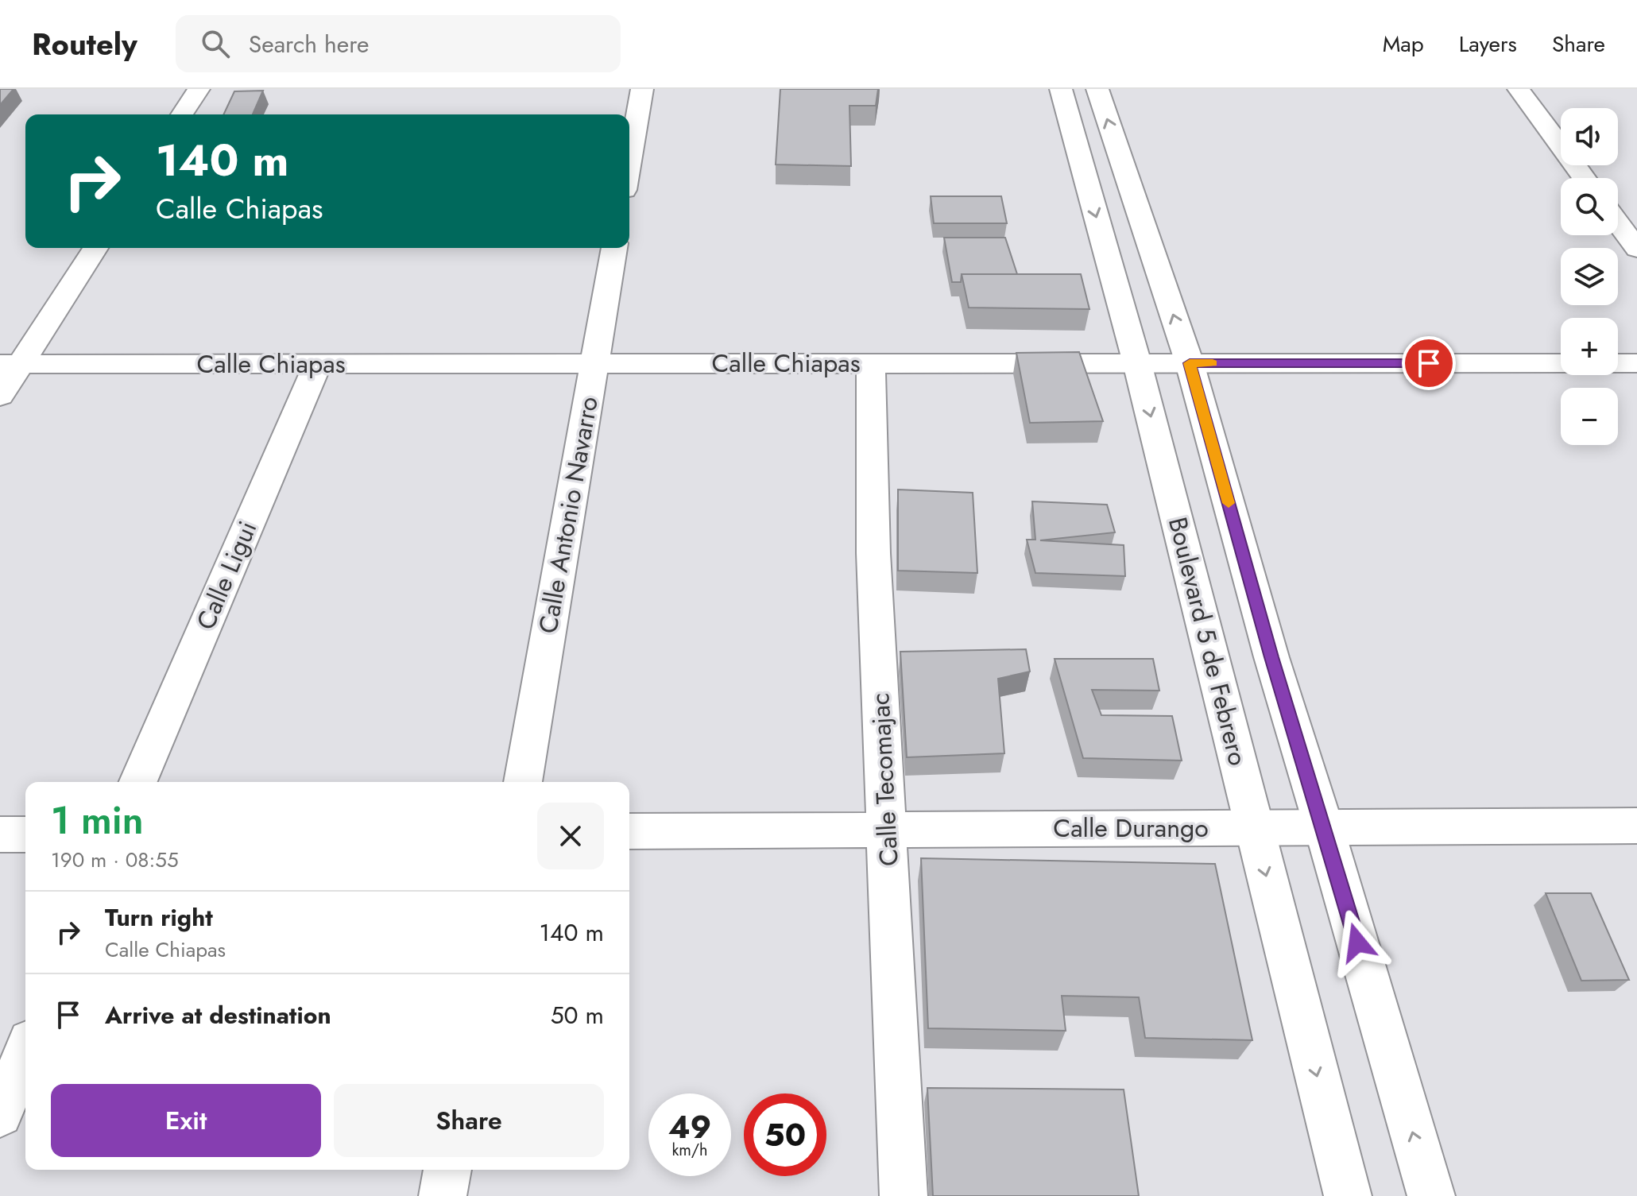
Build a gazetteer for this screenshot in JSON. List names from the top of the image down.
{
  "streets": {
    "street": [
      "Calle Chiapas",
      "Calle Antonio Navarro",
      "Calle Ligui",
      "Boulevard 5 de Febrero",
      "Calle Tecomajac",
      "Calle Durango"
    ]
  },
  "crossings": [
    ["Calle Chiapas", "Calle Antonio Navarro"],
    ["Calle Chiapas", "Calle Ligui"],
    ["Calle Chiapas", "Boulevard 5 de Febrero"],
    ["Calle Chiapas", "Calle Tecomajac"],
    ["Boulevard 5 de Febrero", "Calle Durango"],
    ["Calle Tecomajac", "Calle Durango"]
  ],
  "page": {
    "header": "Routely",
    "search": "Search here",
    "nav": ["Map", "Layers", "Share"],
    "map_buttons": ["+", "−"],
    "turn": ["140 m", "Calle Chiapas"],
    "heading": ["1 min", "190 m · 08:55"],
    "list": [
      {
        "name": "Turn right",
        "note": "Calle Chiapas",
        "value": "140 m"
      },
      {
        "name": "Arrive at destination",
        "value": "50 m"
      }
    ],
    "buttons": ["Exit", "Share"],
    "speed": "49 km/h",
    "limit": "50"
  }
}
